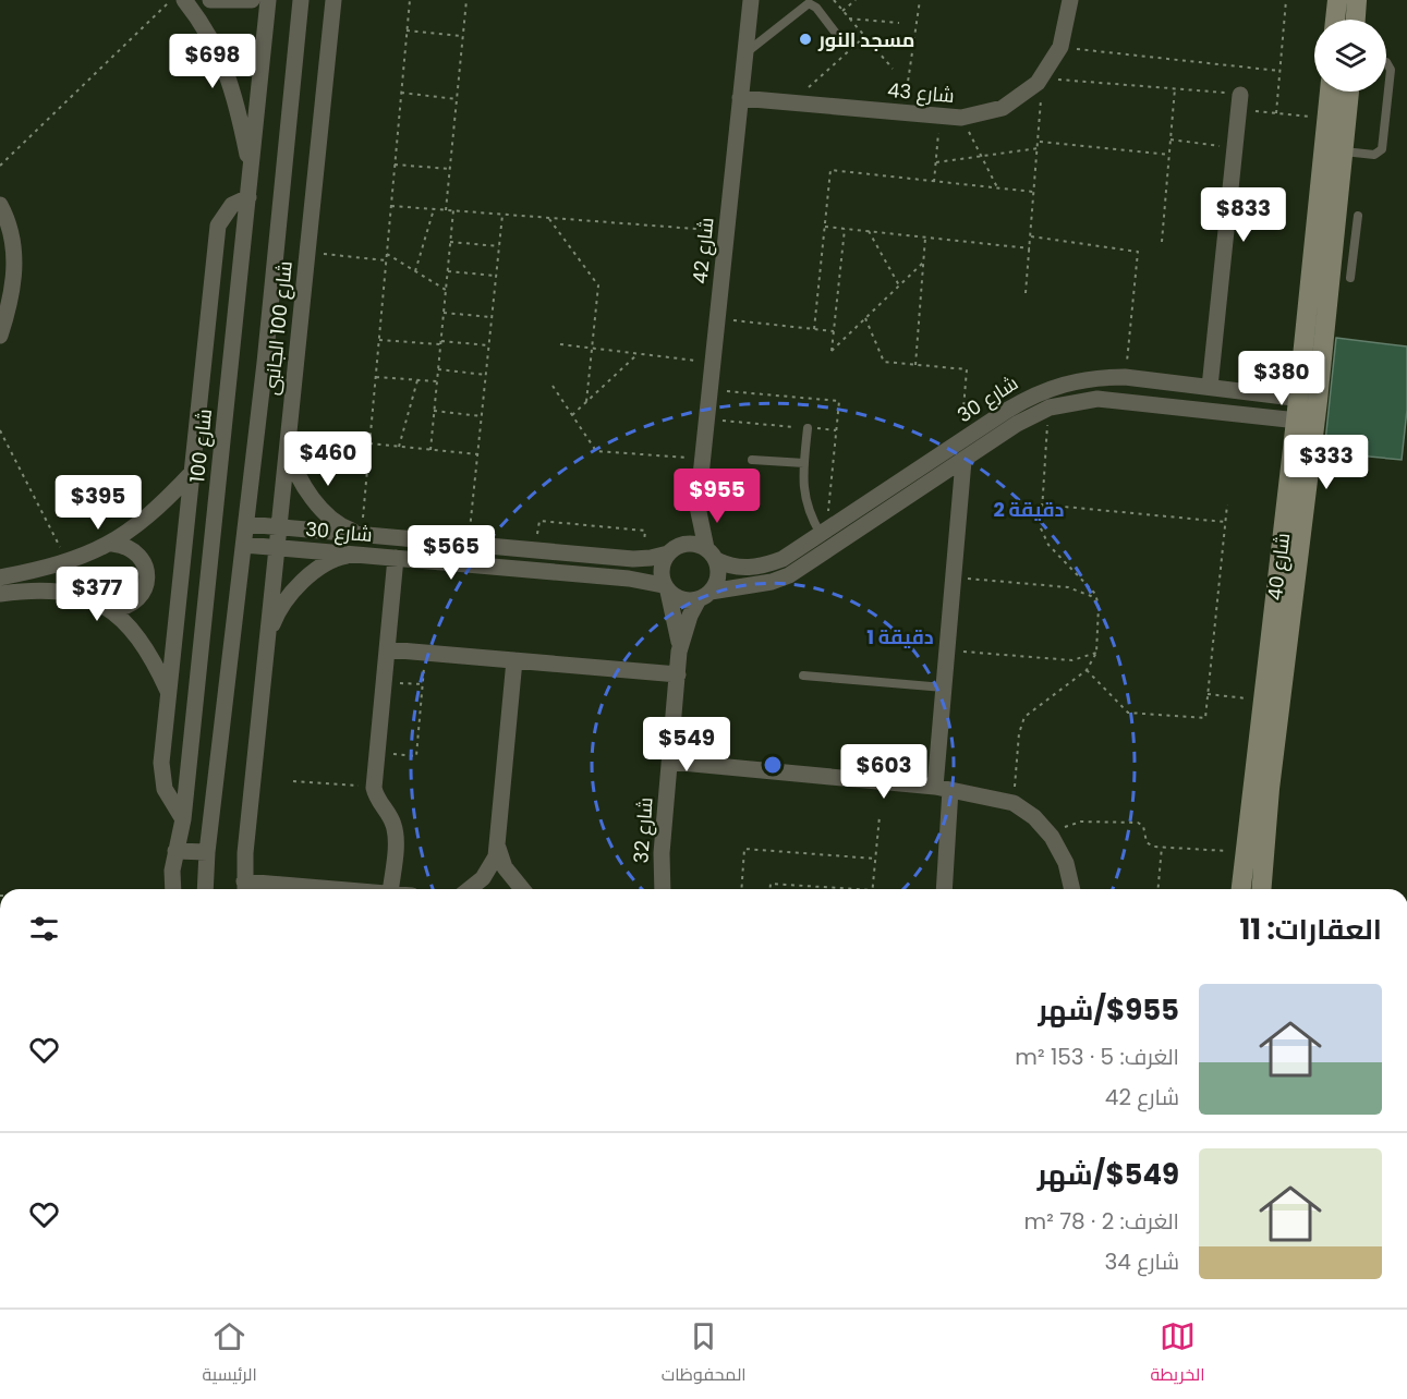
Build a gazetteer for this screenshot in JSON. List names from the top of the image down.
{
  "streets": {
    "street": [
      "شارع 43",
      "شارع 42",
      "شارع 100 الجانبى",
      "شارع 30",
      "شارع 100",
      "شارع 40",
      "شارع 32"
    ]
  },
  "crossings": [
    ["شارع 43", "شارع 42"],
    ["شارع 42", "شارع 30"],
    ["شارع 42", "شارع 32"],
    ["شارع 100 الجانبى", "شارع 30"],
    ["شارع 30", "شارع 40"],
    ["شارع 30", "شارع 32"]
  ],
  "places": ["مسجد النور"],
  "page": {
    "price": [
      "$698",
      "$833",
      "$380",
      "$460",
      "$333",
      "$955",
      "$395",
      "$565",
      "$377",
      "$549",
      "$603"
    ],
    "heading": "العقارات: 11",
    "list": [
      {
        "name": "$955/شهر",
        "note": "الغرف: 5 · 153 m² · شارع 42"
      },
      {
        "name": "$549/شهر",
        "note": "الغرف: 2 · 78 m² · شارع 34"
      }
    ],
    "tabs": ["الخريطة", "المحفوظات", "الرئيسية"]
  },
  "rings": ["2 دقيقة", "1 دقيقة"]
}
